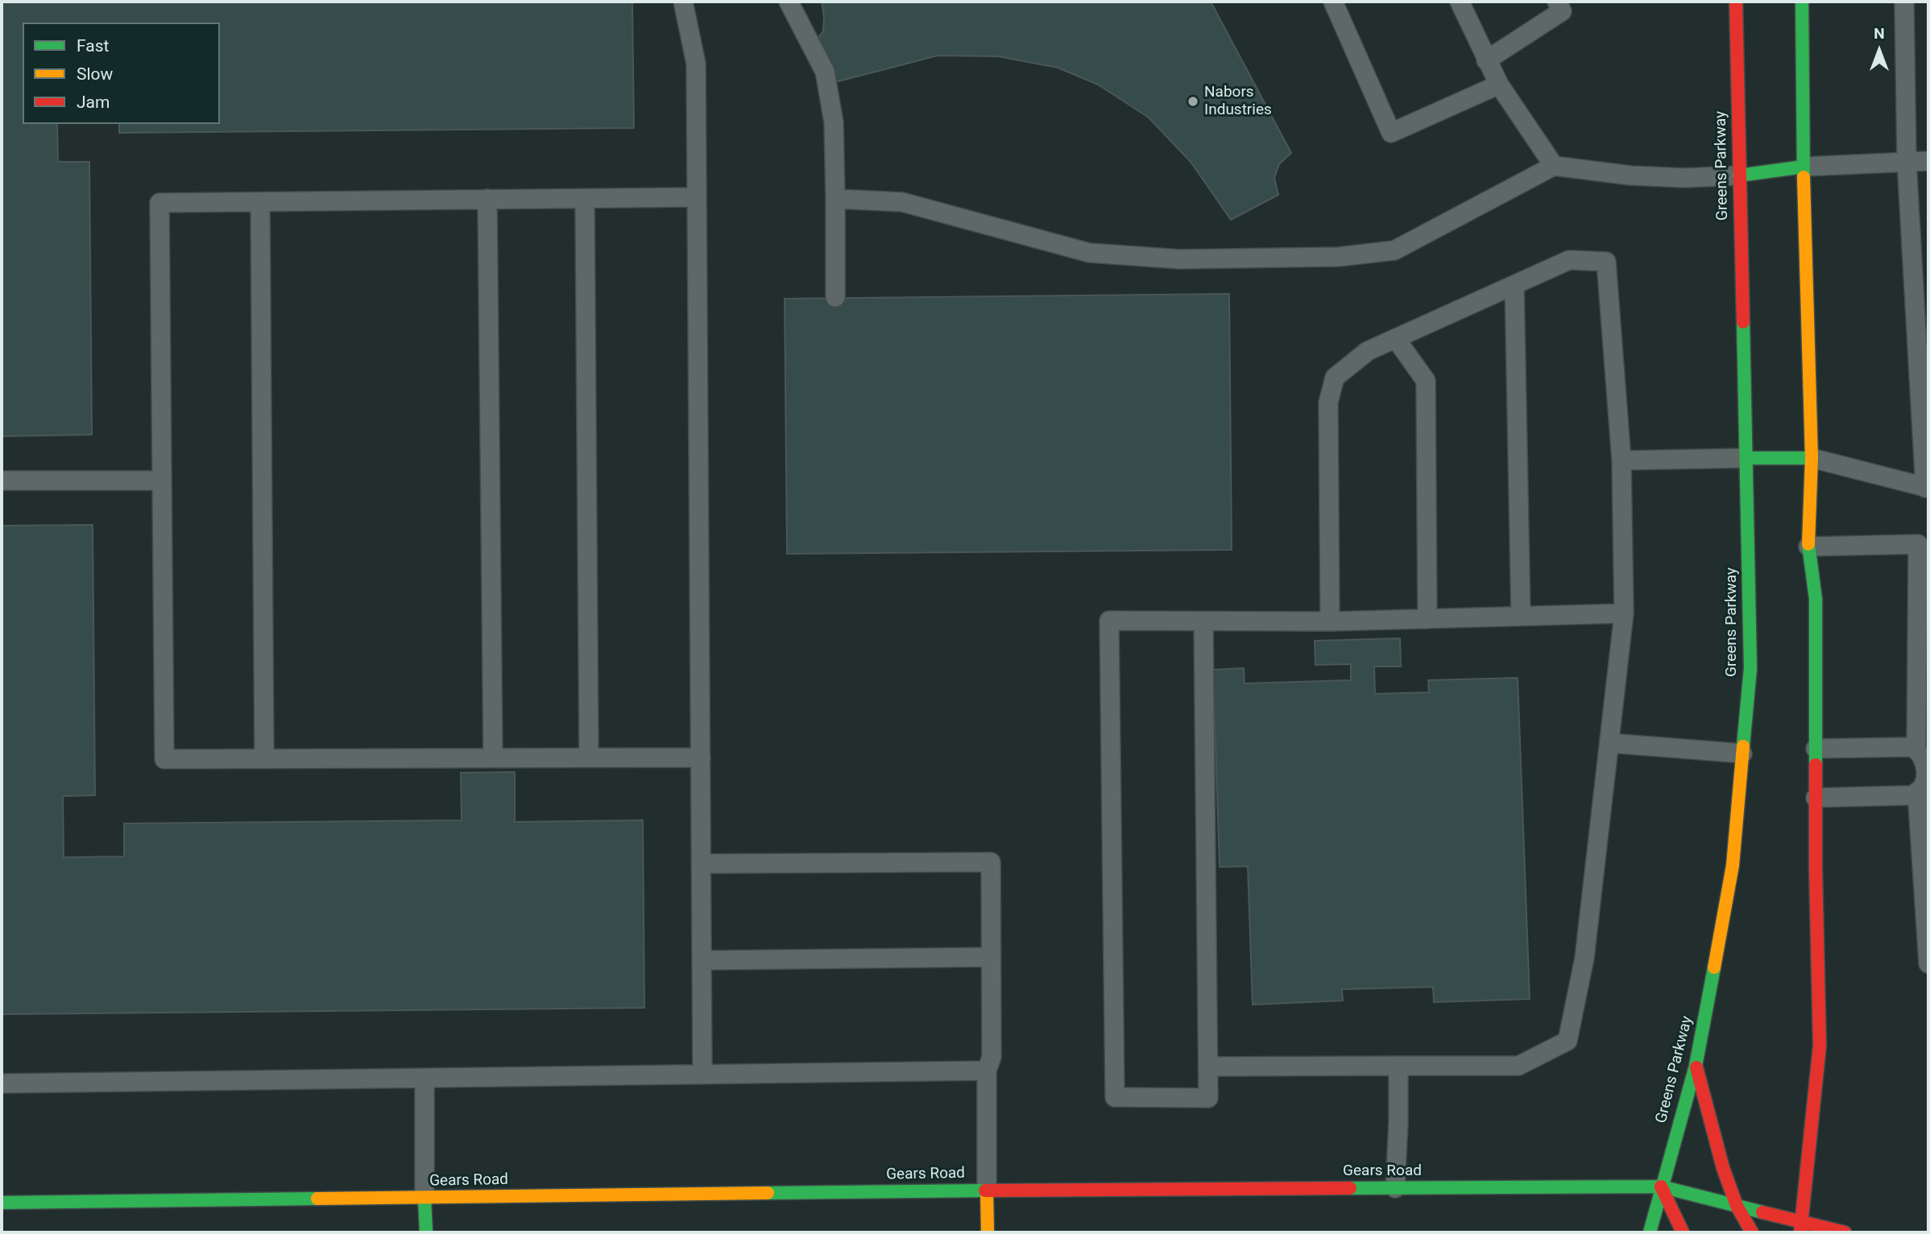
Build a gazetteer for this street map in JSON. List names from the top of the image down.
{
  "streets": {
    "street": ["Greens Parkway", "Gears Road"]
  },
  "crossings": [
    ["Greens Parkway", "Gears Road"]
  ],
  "places": ["Nabors Industries"],
  "legend": ["Fast", "Slow", "Jam"],
  "north": "top"
}
